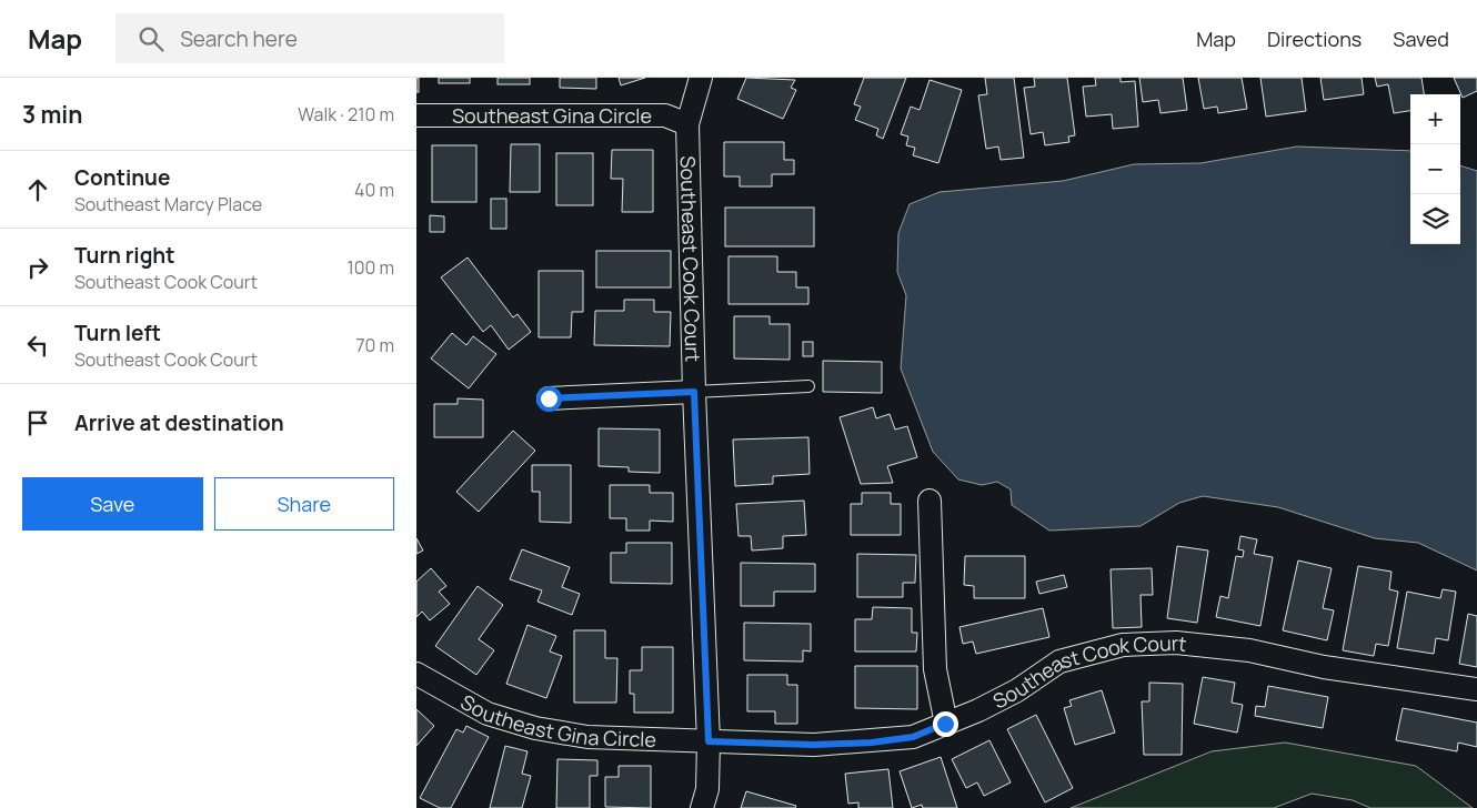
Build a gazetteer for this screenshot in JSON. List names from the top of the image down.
{
  "streets": {
    "street": ["Southeast Gina Circle", "Southeast Cook Court"]
  },
  "crossings": [
    ["Southeast Gina Circle", "Southeast Cook Court"]
  ],
  "page": {
    "header": "Map",
    "search": "Search here",
    "nav": ["Map", "Directions", "Saved"],
    "heading": ["3 min", "Walk · 210 m"],
    "map_buttons": ["+", "−"],
    "list": [
      ["Continue", "Southeast Marcy Place", "40 m"],
      ["Turn right", "Southeast Cook Court", "100 m"],
      ["Turn left", "Southeast Cook Court", "70 m"],
      "Arrive at destination"
    ],
    "buttons": ["Save", "Share"]
  }
}
